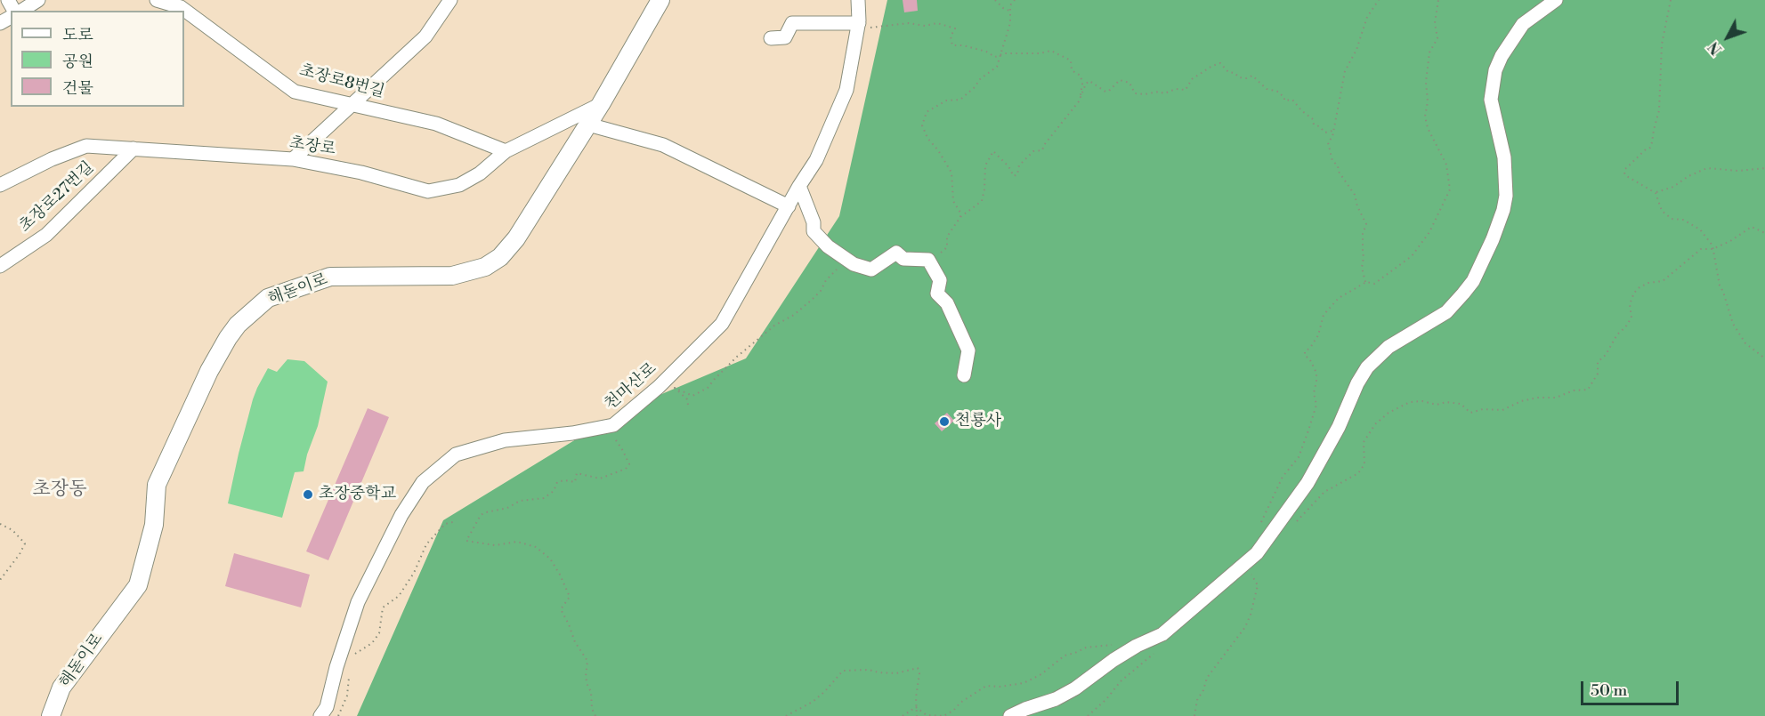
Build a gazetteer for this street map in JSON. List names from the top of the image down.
{
  "streets": {
    "main road": ["해돋이로"],
    "street": [
      "초장로8번길",
      "초장로",
      "초장로27번길",
      "천마산로"
    ]
  },
  "crossings": [
    ["초장로8번길", "초장로"],
    ["초장로", "초장로27번길"],
    ["초장로", "해돋이로"]
  ],
  "districts": ["초장동"],
  "places": ["천룡사", "초장중학교"],
  "legend": ["도로", "공원", "건물"],
  "scale_bar": "50 m",
  "north": "bottom left"
}
